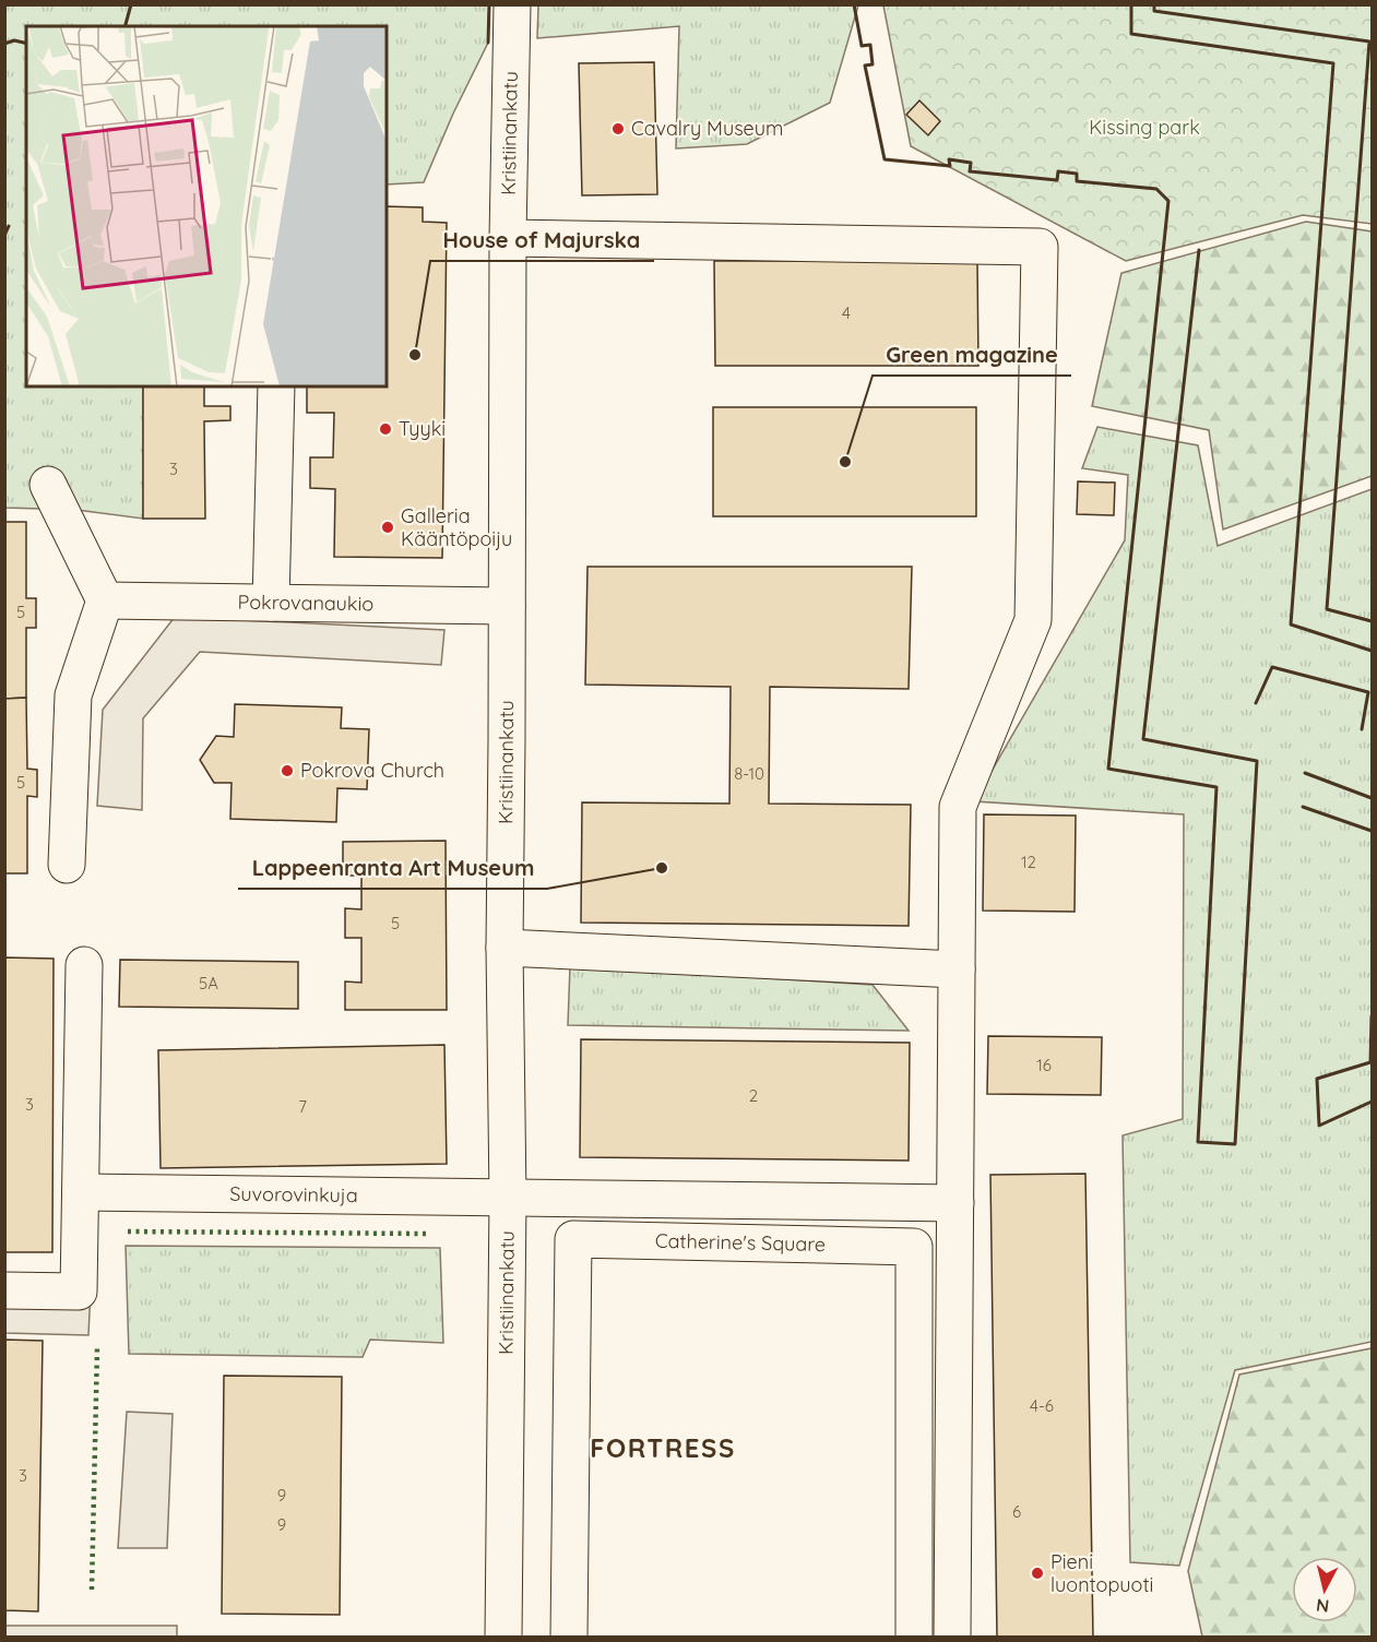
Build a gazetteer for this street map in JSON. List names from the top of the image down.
{
  "streets": {
    "street": [
      "Kristiinankatu",
      "Pokrovanaukio",
      "Suvorovinkuja",
      "Catherine's Square"
    ]
  },
  "crossings": [
    ["Kristiinankatu", "Pokrovanaukio"],
    ["Kristiinankatu", "Suvorovinkuja"]
  ],
  "districts": ["FORTRESS"],
  "parks": ["Kissing park"],
  "places": [
    "Cavalry Museum",
    "House of Majurska",
    "Tyyki",
    "Green magazine",
    "Galleria Kääntöpoiju",
    "Pokrova Church",
    "Lappeenranta Art Museum",
    "Pieni luontopuoti"
  ],
  "house_numbers": [
    "4",
    "3",
    "5",
    "8-10",
    "5",
    "12",
    "5",
    "5A",
    "16",
    "2",
    "3",
    "7",
    "4-6",
    "3",
    "9",
    "6",
    "9"
  ],
  "north": "bottom"
}
